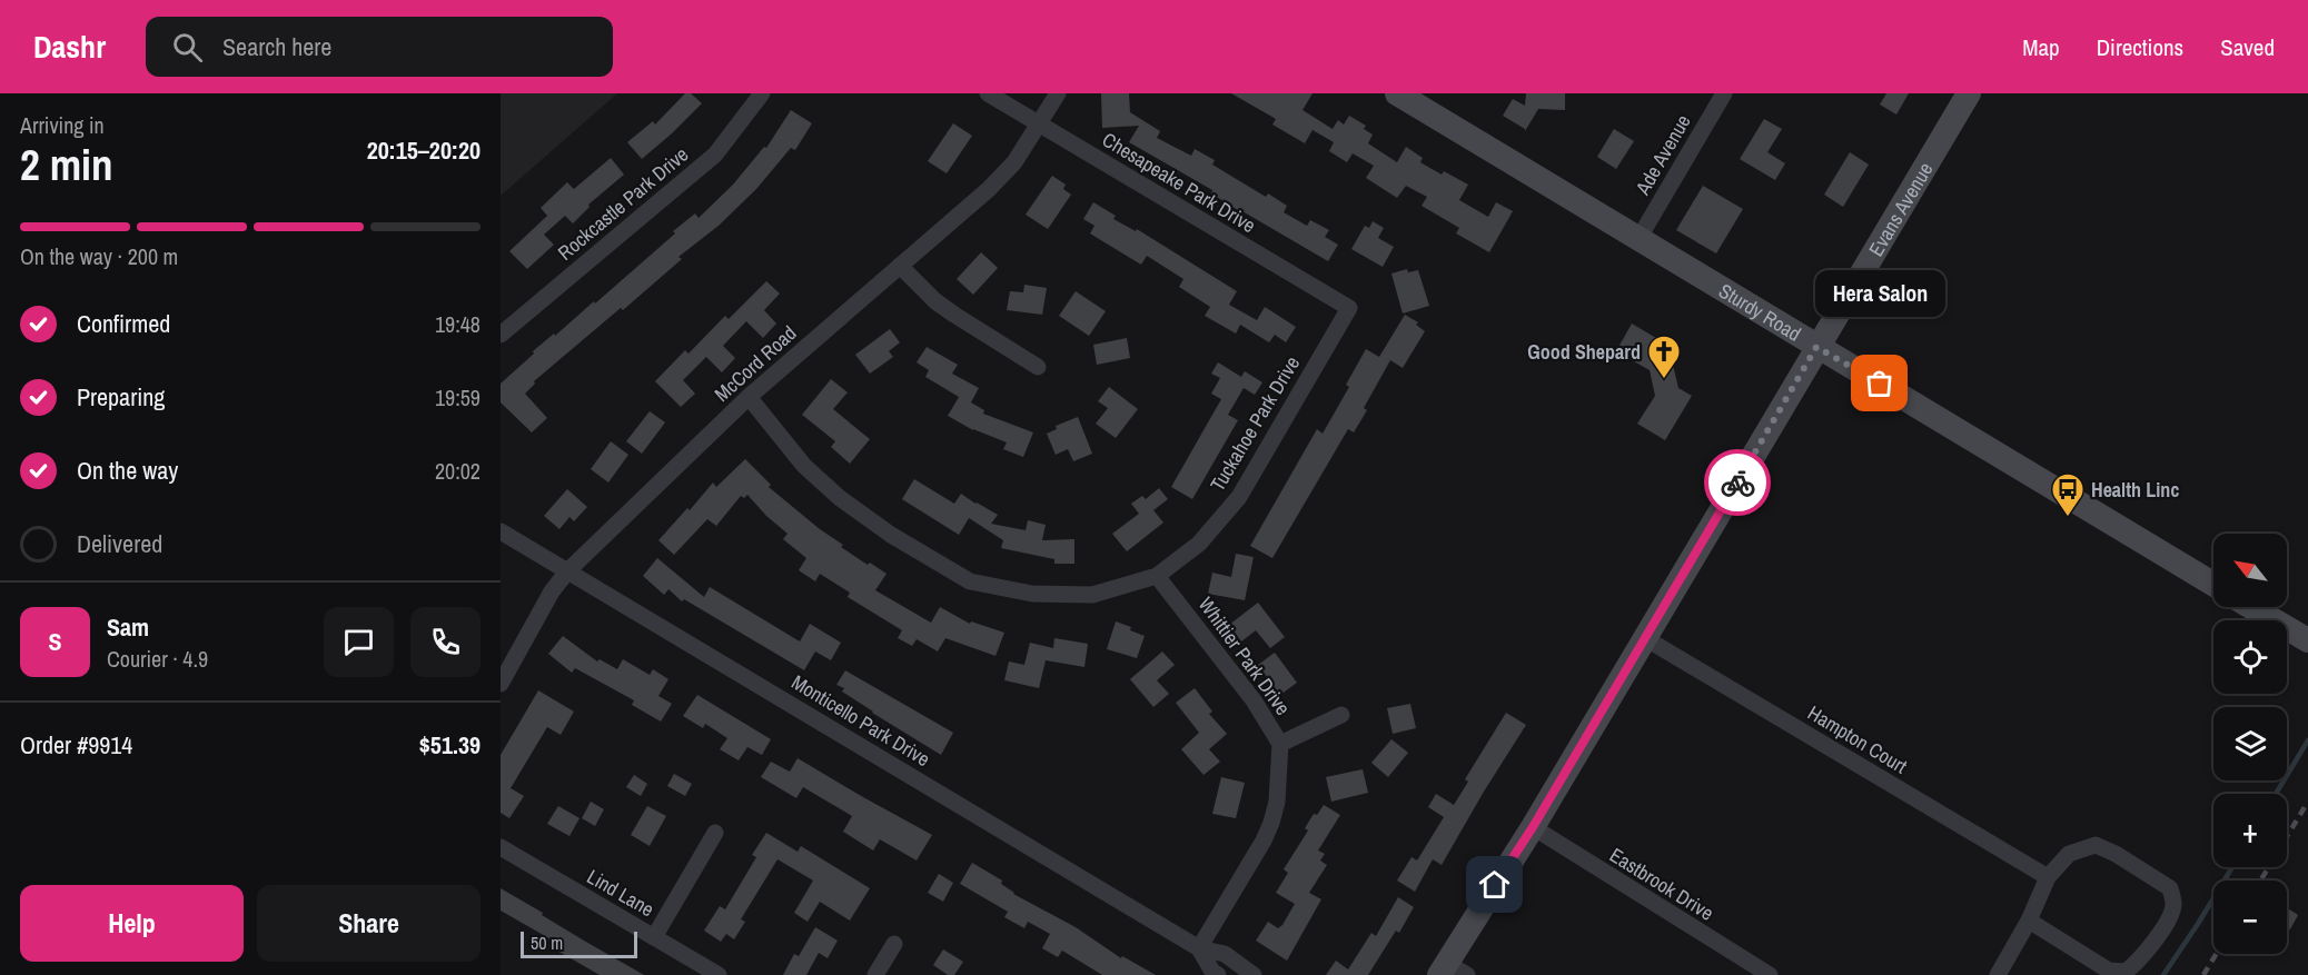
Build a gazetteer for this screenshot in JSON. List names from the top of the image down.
{
  "streets": {
    "street": [
      "Ade Avenue",
      "Chesapeake Park Drive",
      "Rockcastle Park Drive",
      "Evans Avenue",
      "Sturdy Road",
      "McCord Road",
      "Tuckahoe Park Drive",
      "Whittier Park Drive",
      "Monticello Park Drive",
      "Hampton Court",
      "Eastbrook Drive",
      "Lind Lane"
    ]
  },
  "crossings": [
    ["Ade Avenue", "Sturdy Road"],
    ["Chesapeake Park Drive", "McCord Road"],
    ["Chesapeake Park Drive", "Tuckahoe Park Drive"],
    ["Evans Avenue", "Sturdy Road"],
    ["Evans Avenue", "Hampton Court"],
    ["Evans Avenue", "Eastbrook Drive"],
    ["McCord Road", "Tuckahoe Park Drive"],
    ["McCord Road", "Monticello Park Drive"],
    ["Tuckahoe Park Drive", "Whittier Park Drive"],
    ["Whittier Park Drive", "Monticello Park Drive"]
  ],
  "places": {
    "church": ["Good Shepard"],
    "other": ["Hera Salon"],
    "bus stop": ["Health Linc"]
  },
  "scale_bar": "50 m",
  "north": "top left",
  "page": {
    "header": "Dashr",
    "search": "Search here",
    "nav": ["Map", "Directions", "Saved"],
    "heading": ["2 min", "Arriving in", "20:15–20:20"],
    "panel": [
      "Sam",
      "Courier · 4.9",
      "Order #9914",
      "$51.39"
    ],
    "bar": "On the way · 200 m",
    "bubble": "Hera Salon",
    "list": [
      ["Confirmed", "19:48"],
      ["Preparing", "19:59"],
      ["On the way", "20:02"],
      "Delivered"
    ],
    "map_buttons": ["+", "−"],
    "round": "S",
    "buttons": ["Help", "Share"],
    "scale": "50 m"
  }
}
